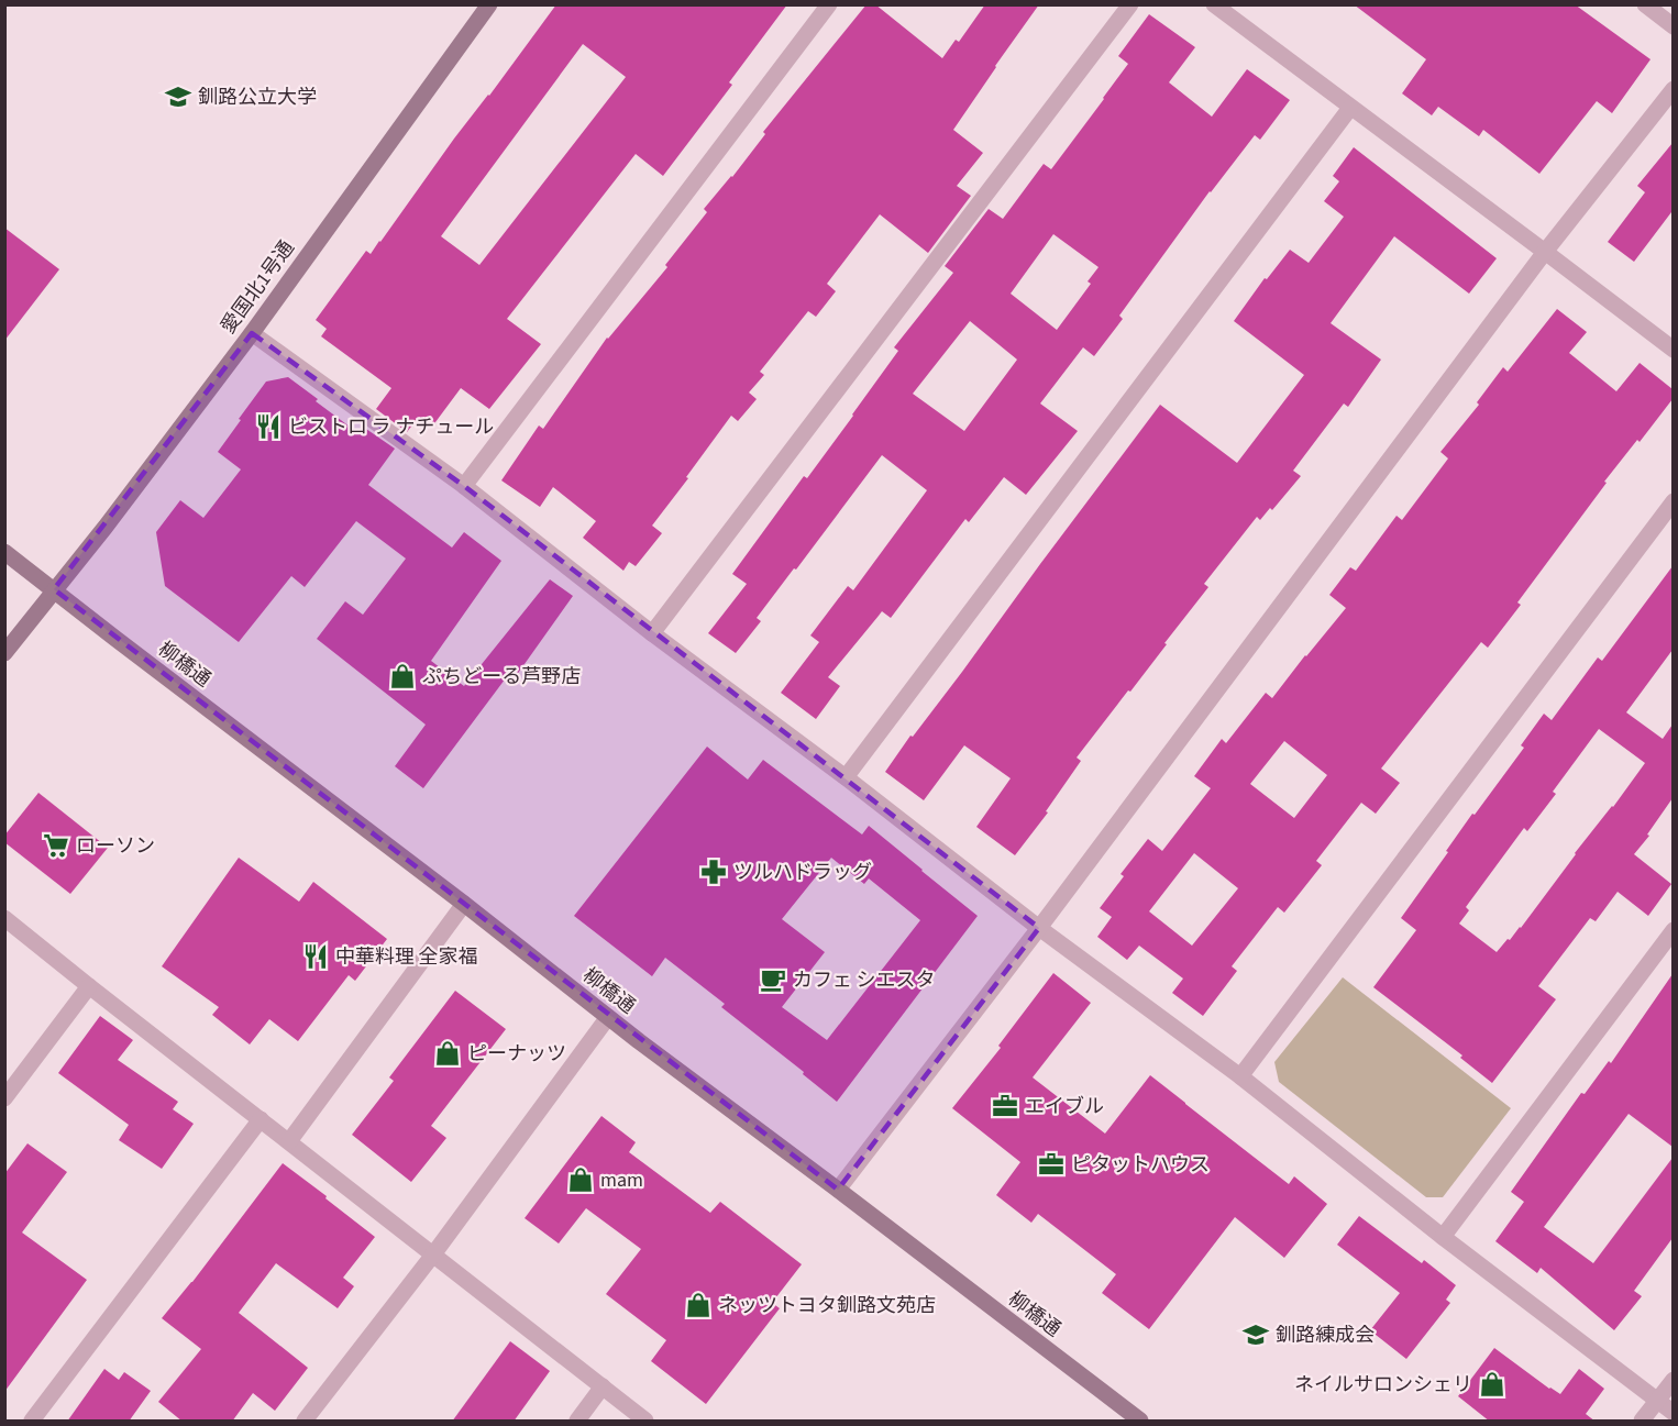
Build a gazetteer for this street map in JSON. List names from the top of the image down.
{
  "streets": {
    "street": ["愛国北1号通", "柳橋通"]
  },
  "crossings": [
    ["愛国北1号通", "柳橋通"]
  ],
  "places": {
    "school or university": ["釧路公立大学", "釧路練成会"],
    "restaurant": ["ビストロ ラ ナチュール", "中華料理 全家福"],
    "shop": [
      "ぷちどーる芦野店",
      "ピーナッツ",
      "mam",
      "ネッツトヨタ釧路文苑店",
      "ネイルサロンシェリ"
    ],
    "supermarket": ["ローソン"],
    "pharmacy": ["ツルハドラッグ"],
    "cafe": ["カフェ シエスタ"],
    "office": ["エイブル", "ピタットハウス"]
  }
}
